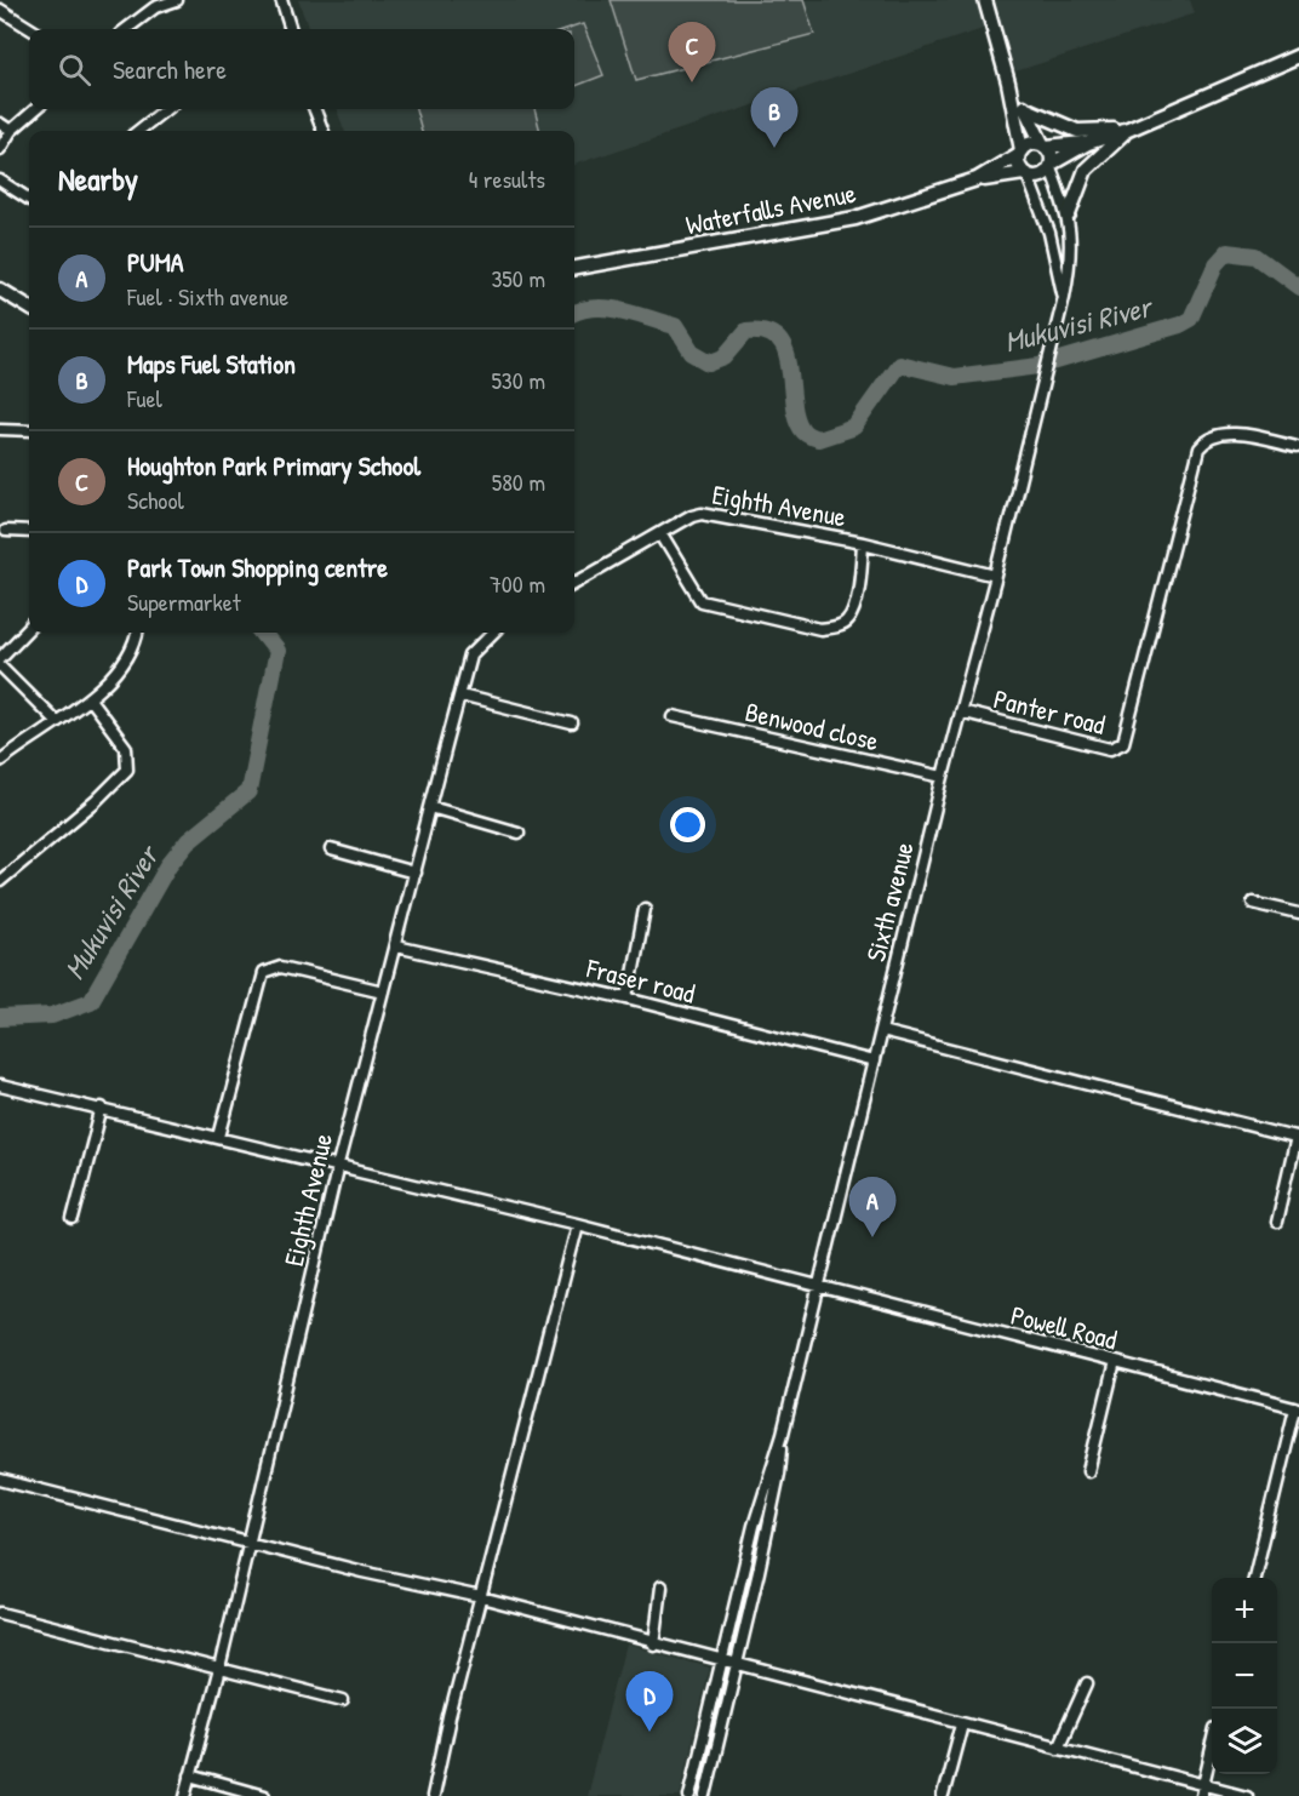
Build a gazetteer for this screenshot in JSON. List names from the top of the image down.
{
  "streets": {
    "main road": ["Waterfalls Avenue"],
    "street": [
      "Eighth Avenue",
      "Panter road",
      "Benwood close",
      "Sixth avenue",
      "Fraser road",
      "Powell Road"
    ]
  },
  "crossings": [
    ["Waterfalls Avenue", "Sixth avenue"],
    ["Eighth Avenue", "Sixth avenue"],
    ["Eighth Avenue", "Fraser road"],
    ["Eighth Avenue", "Powell Road"],
    ["Panter road", "Sixth avenue"],
    ["Benwood close", "Sixth avenue"],
    ["Sixth avenue", "Fraser road"],
    ["Sixth avenue", "Powell Road"]
  ],
  "water": ["Mukuvisi River"],
  "page": {
    "pins": [
      "C",
      "B",
      "A",
      "D"
    ],
    "search": "Search here",
    "heading": ["Nearby", "4 results"],
    "list": [
      {
        "mark": "A",
        "name": "PUMA",
        "note": "Fuel · Sixth avenue",
        "value": "350 m"
      },
      {
        "mark": "B",
        "name": "Maps Fuel Station",
        "note": "Fuel",
        "value": "530 m"
      },
      {
        "mark": "C",
        "name": "Houghton Park Primary School",
        "note": "School",
        "value": "580 m"
      },
      {
        "mark": "D",
        "name": "Park Town Shopping centre",
        "note": "Supermarket",
        "value": "700 m"
      }
    ],
    "map_buttons": ["+", "−"]
  }
}
